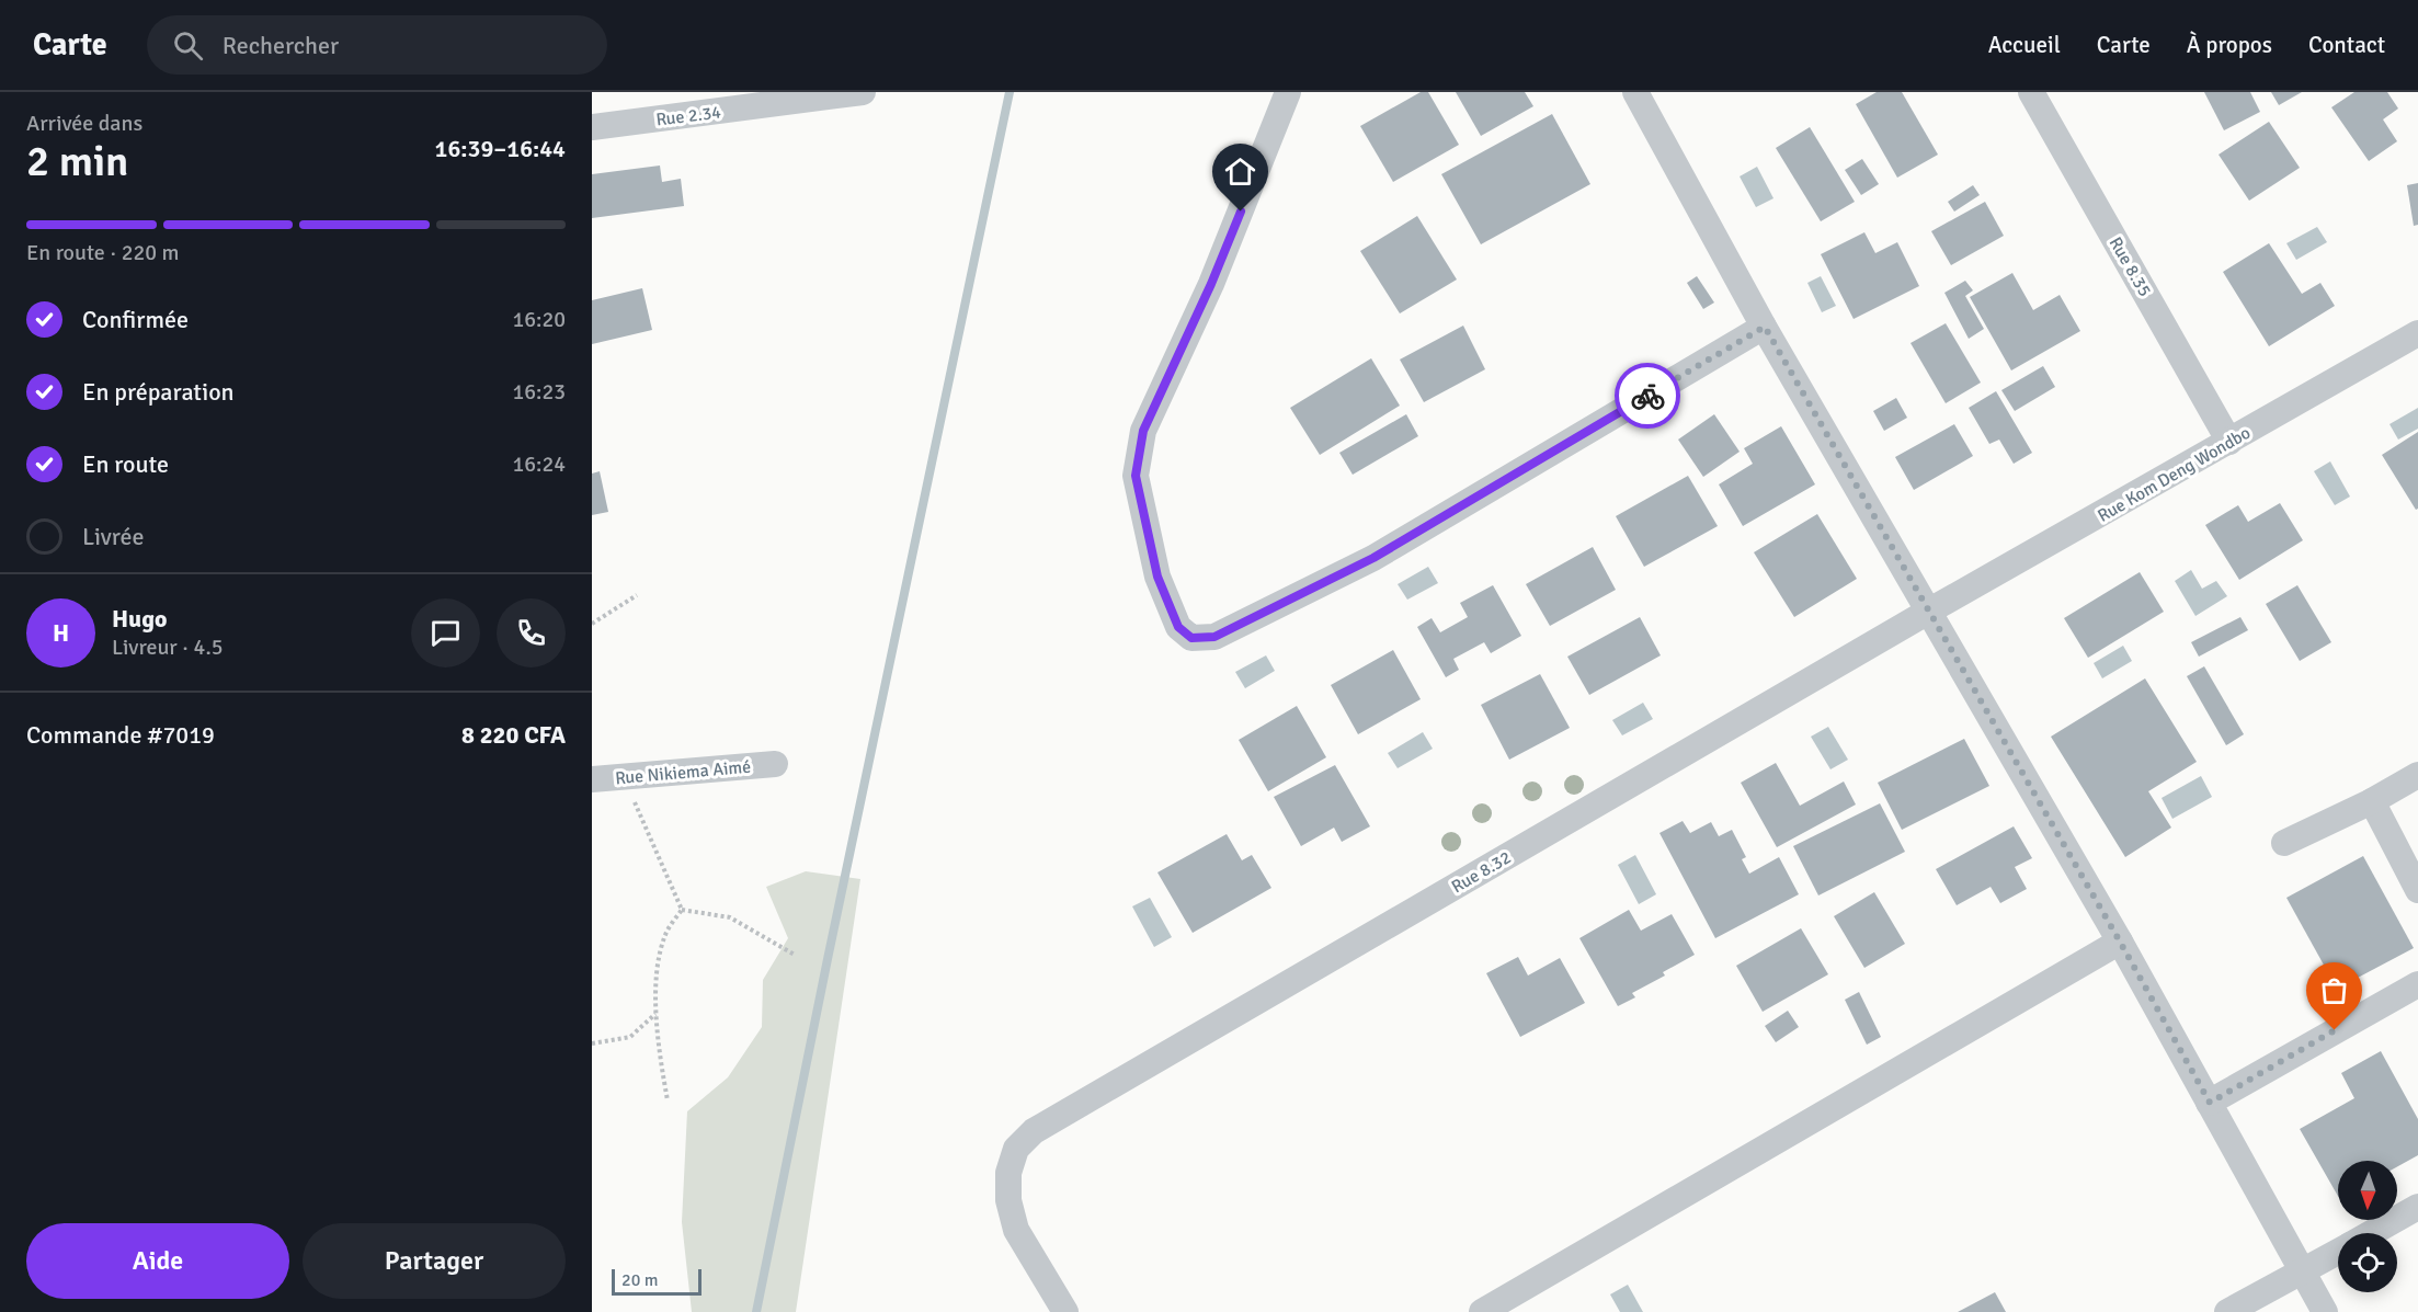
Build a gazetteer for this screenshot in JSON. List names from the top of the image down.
{
  "streets": {
    "street": [
      "Rue 2.34",
      "Rue 8.35",
      "Rue Kom Deng Wondbo",
      "Rue Nikiema Aimé",
      "Rue 8.32"
    ]
  },
  "crossings": [
    ["Rue 8.35", "Rue Kom Deng Wondbo"],
    ["Rue Kom Deng Wondbo", "Rue 8.32"]
  ],
  "scale_bar": "20 m",
  "north": "bottom",
  "page": {
    "header": "Carte",
    "search": "Rechercher",
    "nav": [
      "Accueil",
      "Carte",
      "À propos",
      "Contact"
    ],
    "heading": ["2 min", "Arrivée dans", "16:39–16:44"],
    "panel": [
      "Hugo",
      "Livreur · 4.5",
      "Commande #7019",
      "8 220 CFA"
    ],
    "bar": "En route · 220 m",
    "list": [
      ["Confirmée", "16:20"],
      ["En préparation", "16:23"],
      ["En route", "16:24"],
      "Livrée"
    ],
    "round": "H",
    "buttons": ["Aide", "Partager"],
    "scale": "20 m"
  }
}
